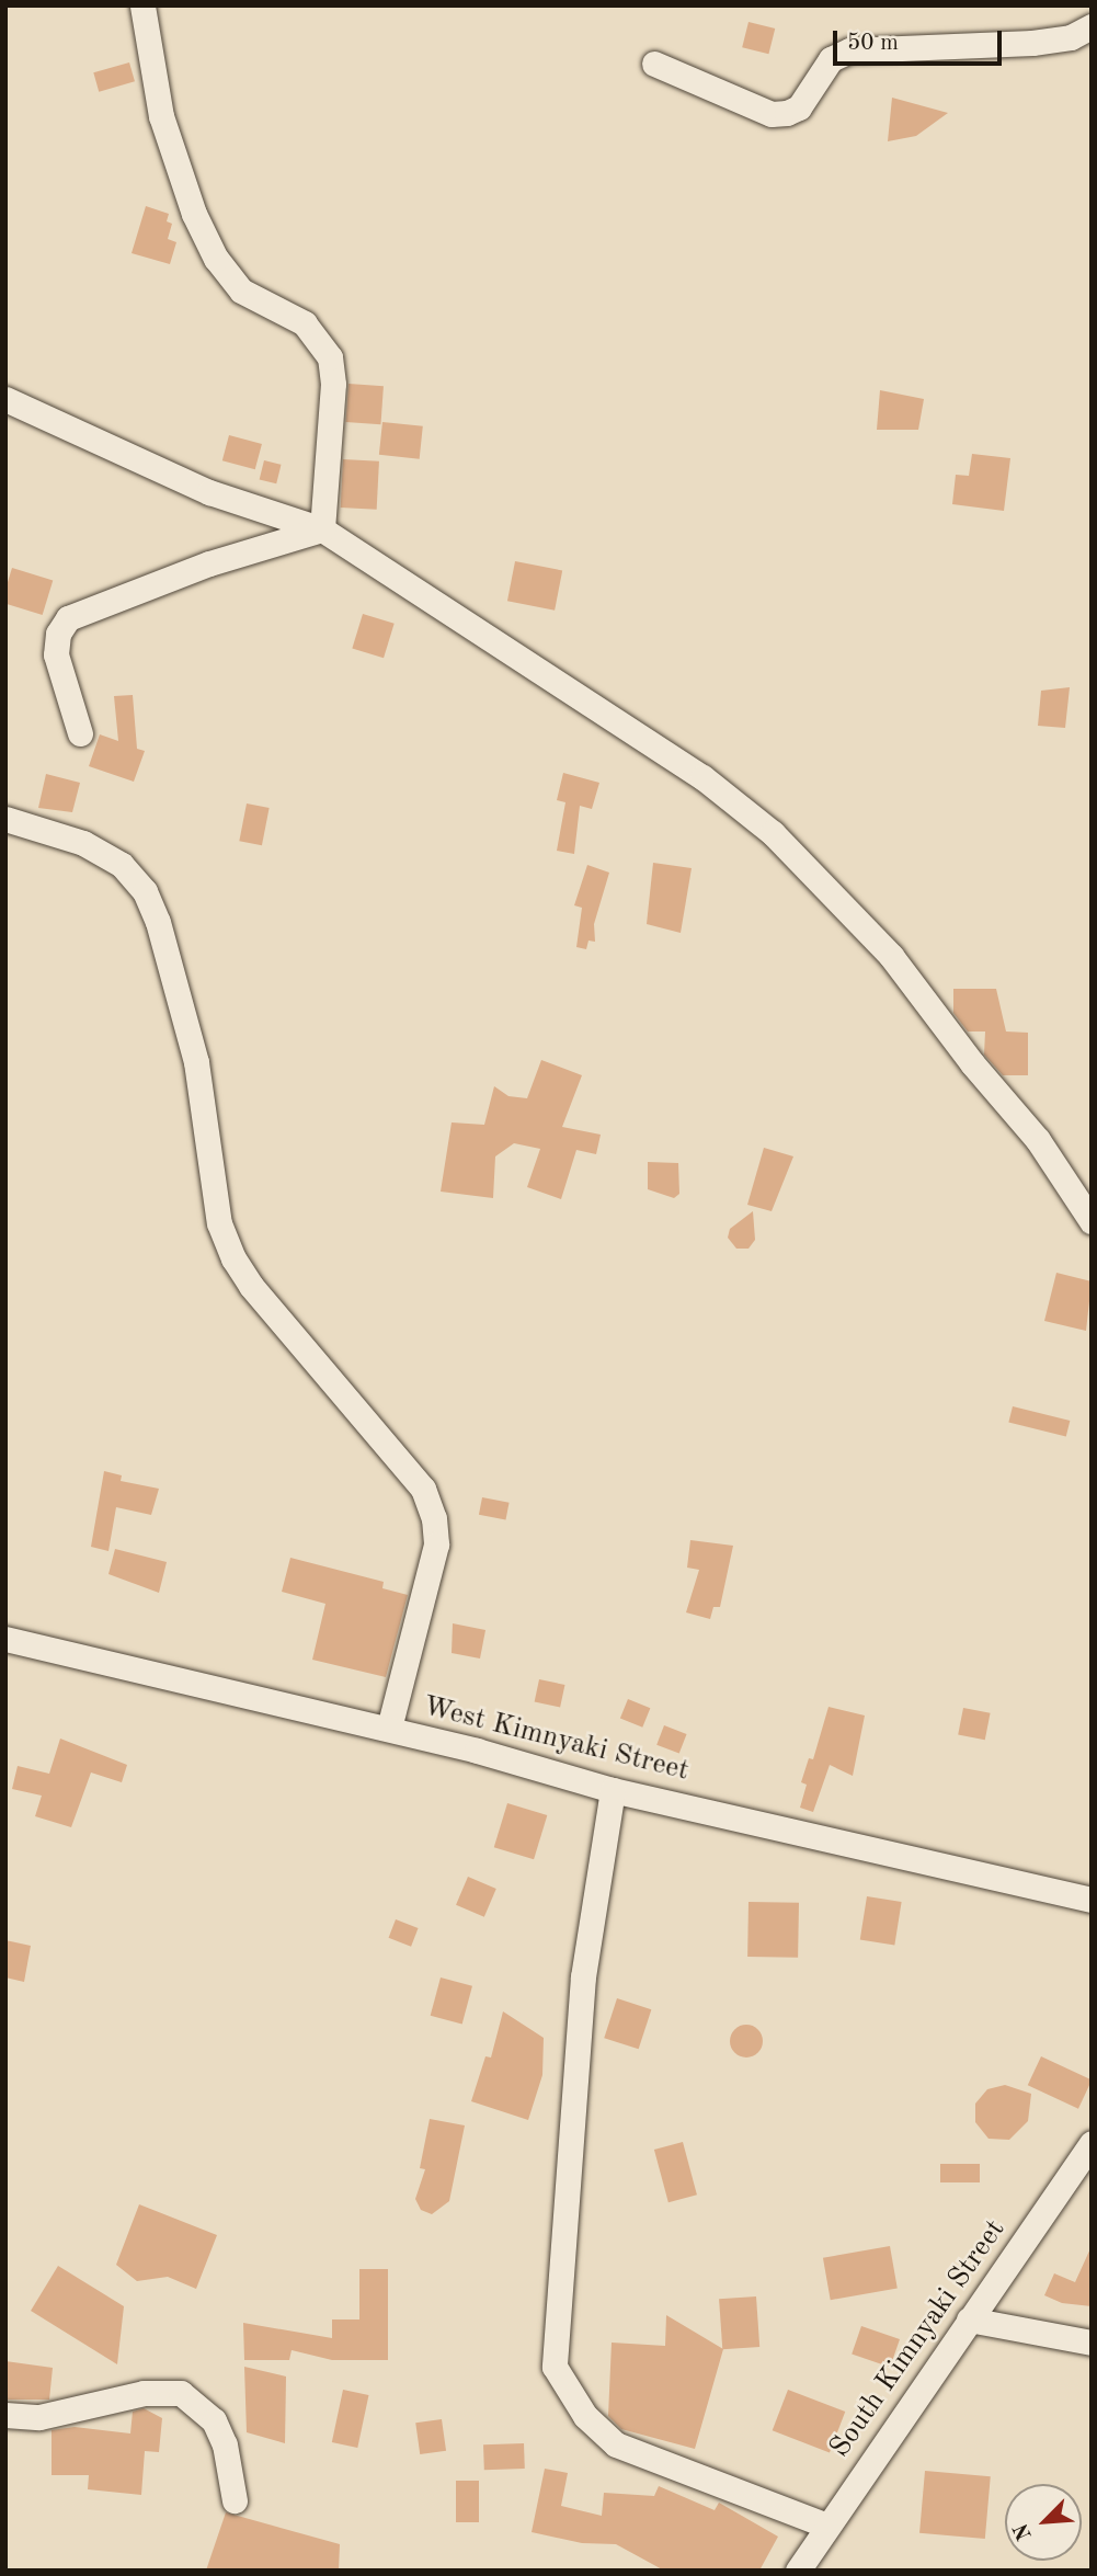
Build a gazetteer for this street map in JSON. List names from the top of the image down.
{
  "streets": {
    "street": ["West Kimnyaki Street", "South Kimnyaki Street"]
  },
  "scale_bar": "50 m",
  "north": "bottom left"
}
